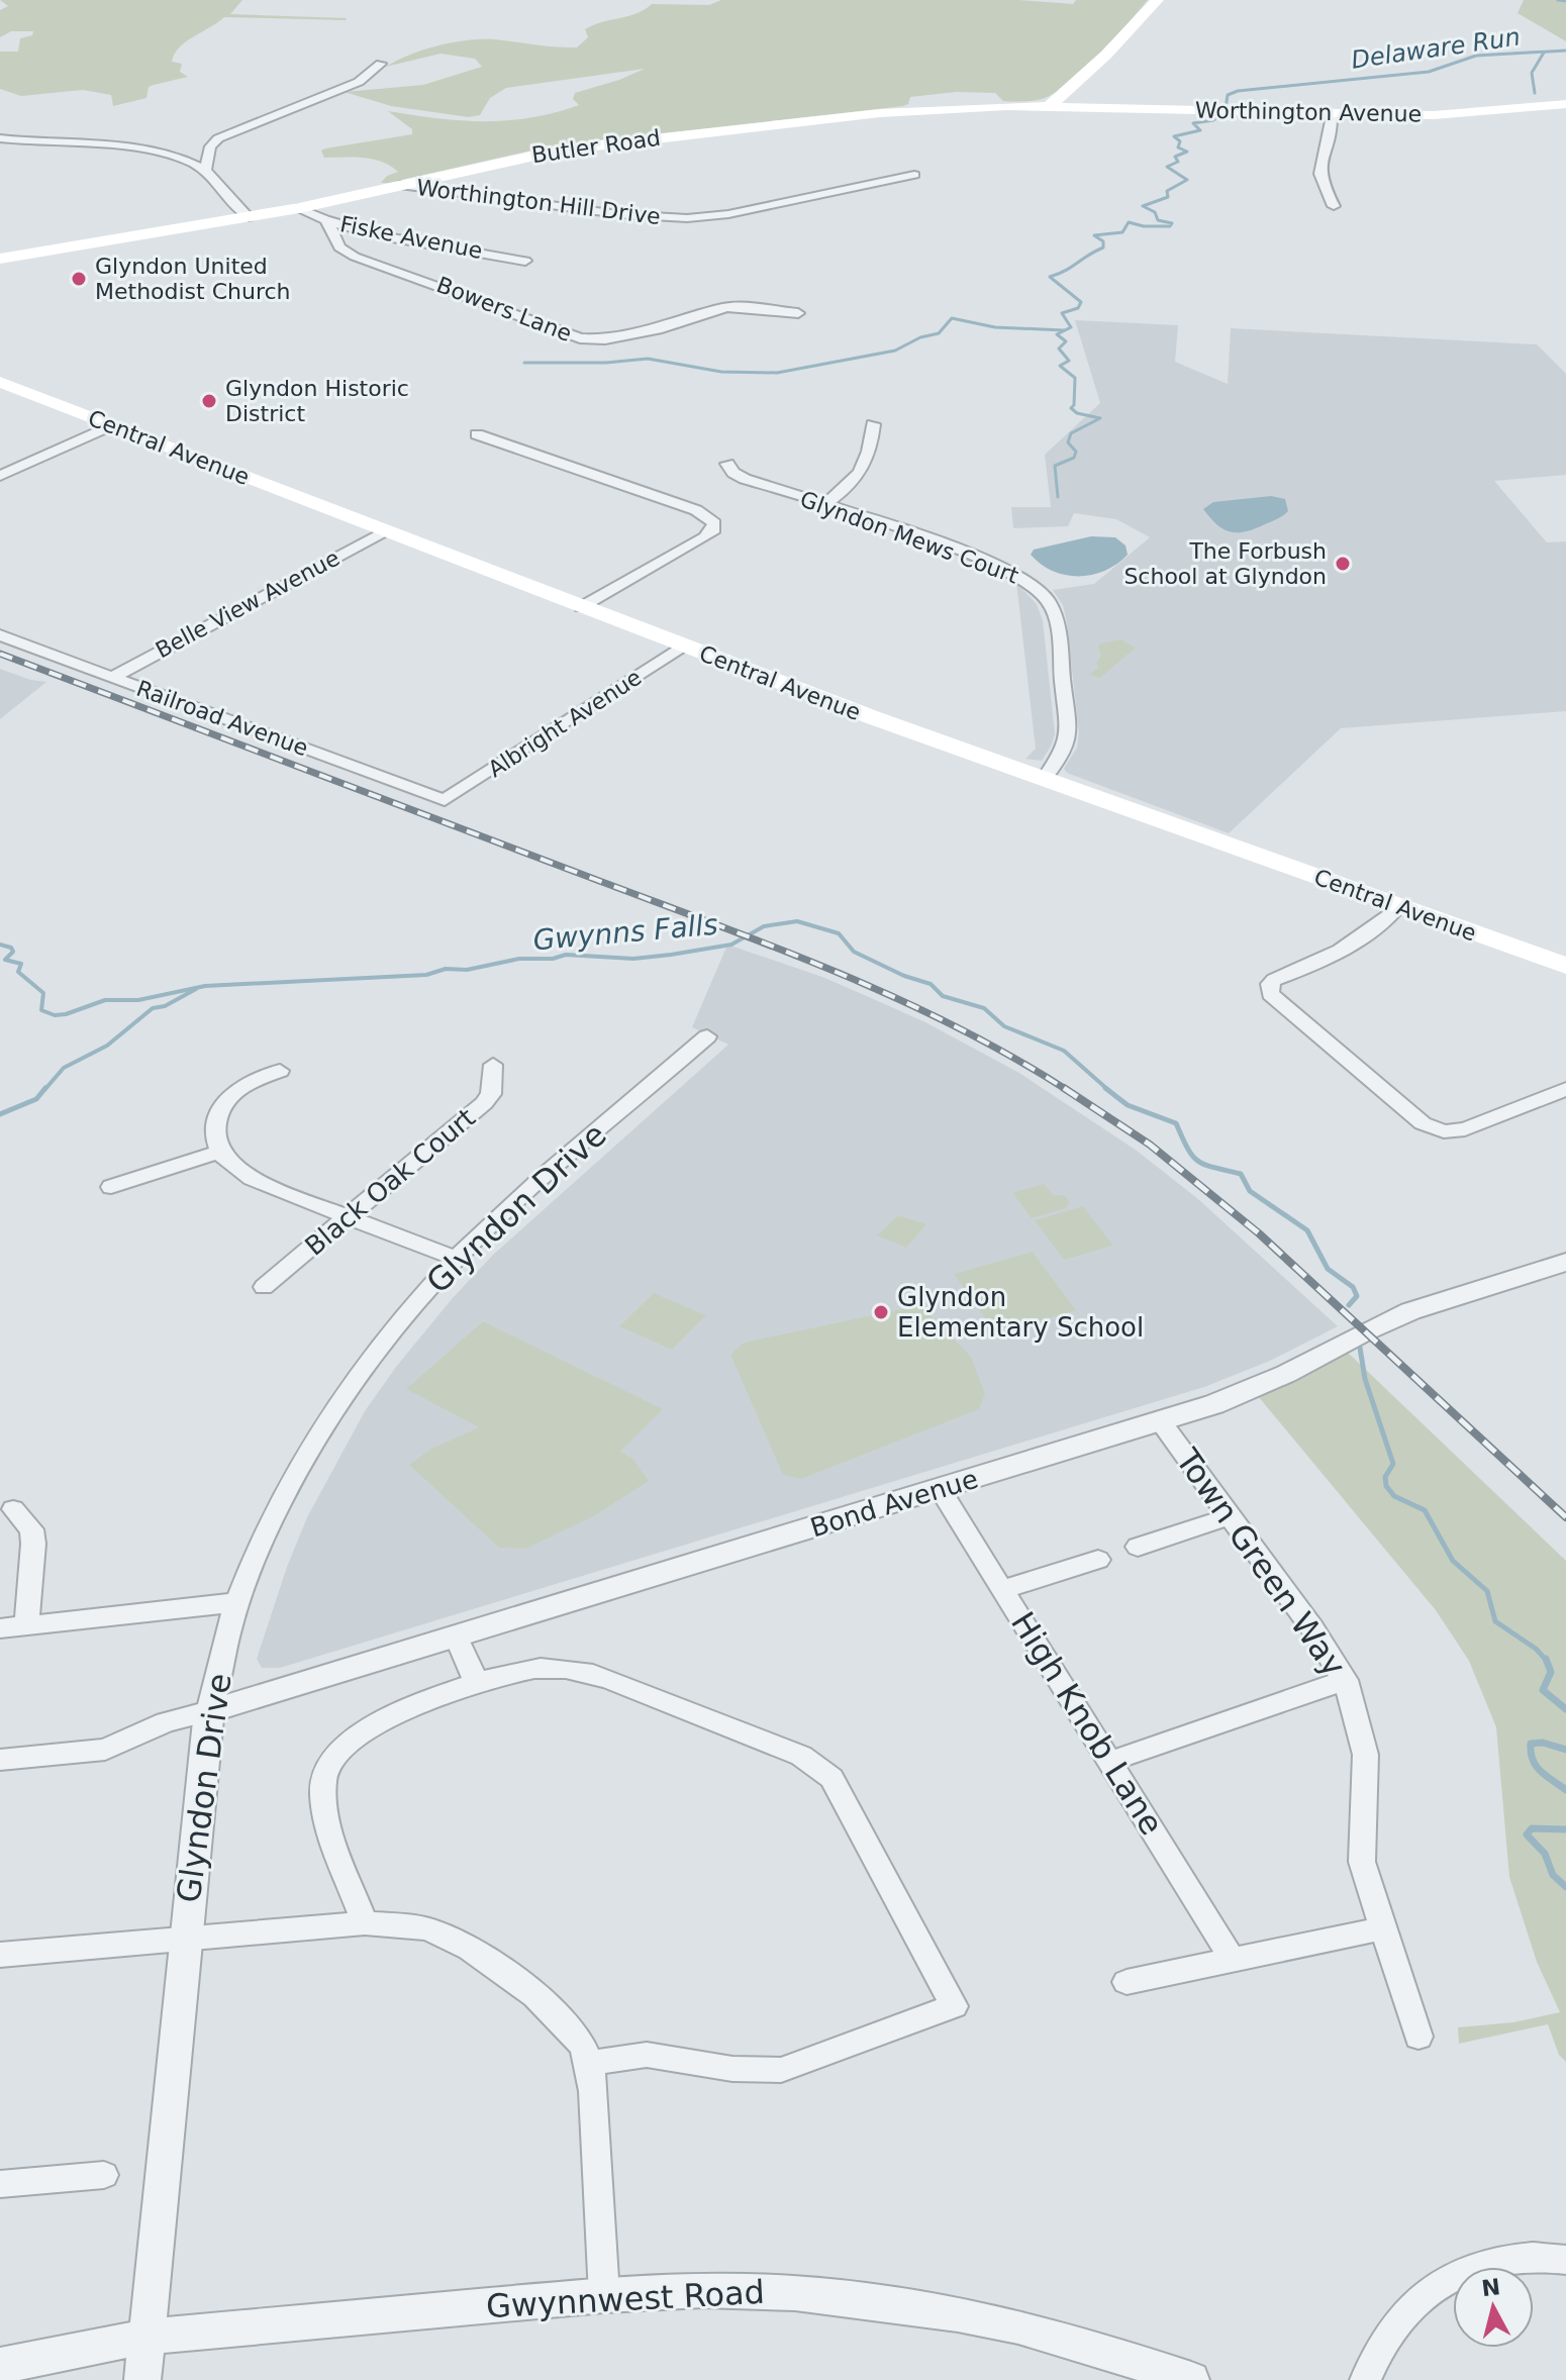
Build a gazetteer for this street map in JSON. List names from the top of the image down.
{
  "streets": {
    "main road": ["Worthington Avenue", "Butler Road", "Central Avenue"],
    "street": [
      "Worthington Hill Drive",
      "Fiske Avenue",
      "Bowers Lane",
      "Glyndon Mews Court",
      "Belle View Avenue",
      "Railroad Avenue",
      "Albright Avenue",
      "Black Oak Court",
      "Glyndon Drive",
      "Bond Avenue",
      "Town Green Way",
      "High Knob Lane",
      "Gwynnwest Road"
    ]
  },
  "crossings": [
    ["Worthington Avenue", "Butler Road"],
    ["Butler Road", "Worthington Hill Drive"],
    ["Butler Road", "Fiske Avenue"],
    ["Fiske Avenue", "Bowers Lane"],
    ["Central Avenue", "Glyndon Mews Court"],
    ["Central Avenue", "Belle View Avenue"],
    ["Central Avenue", "Albright Avenue"],
    ["Belle View Avenue", "Railroad Avenue"],
    ["Railroad Avenue", "Albright Avenue"],
    ["Glyndon Drive", "Bond Avenue"],
    ["Glyndon Drive", "Gwynnwest Road"],
    ["Bond Avenue", "Town Green Way"],
    ["Bond Avenue", "High Knob Lane"]
  ],
  "water": ["Delaware Run", "Gwynns Falls"],
  "places": [
    "Glyndon United Methodist Church",
    "Glyndon Historic District",
    "The Forbush School at Glyndon",
    "Glyndon Elementary School"
  ],
  "north": "top"
}
